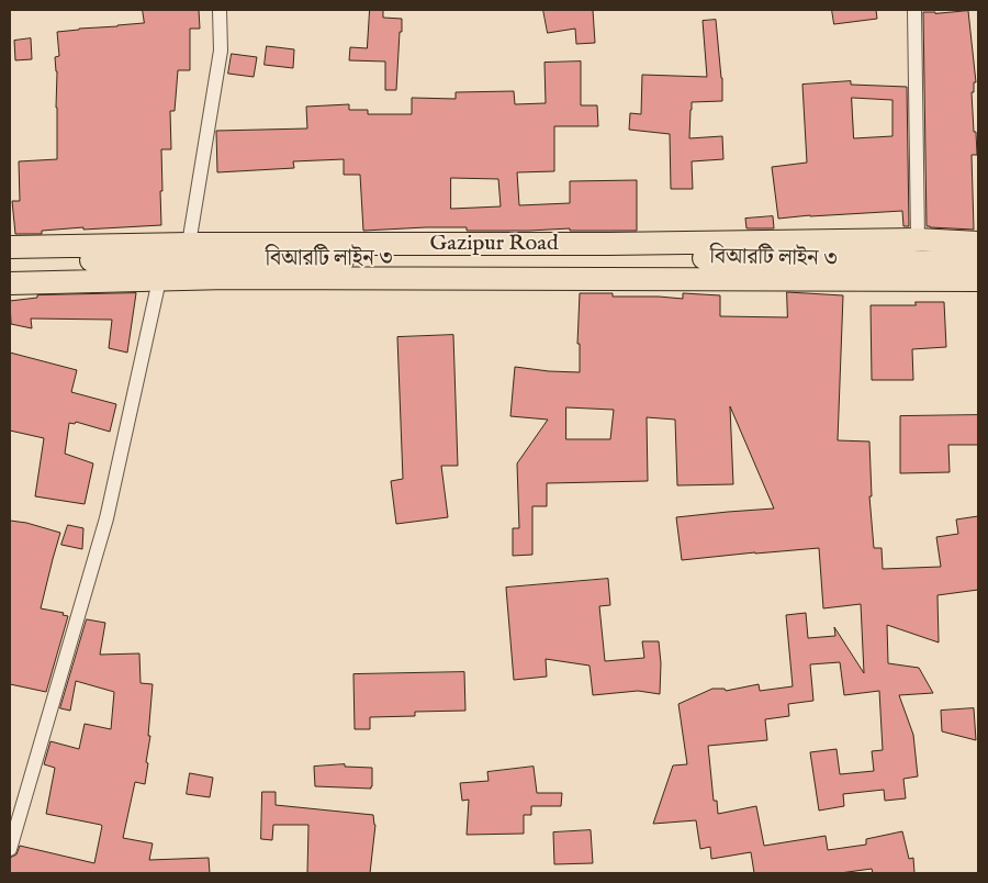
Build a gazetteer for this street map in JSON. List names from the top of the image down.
{
  "streets": {
    "main road": ["Gazipur Road", "বিআরটি লাইন ৩"]
  }
}
